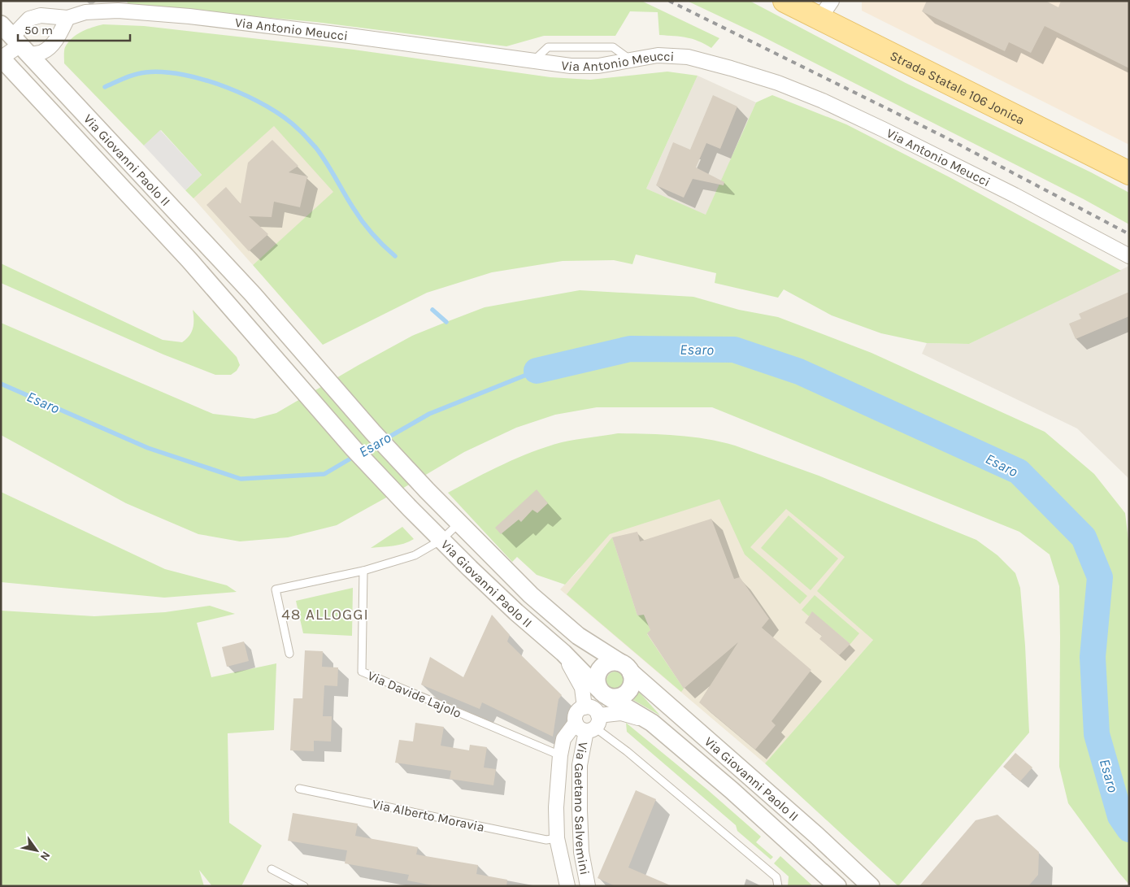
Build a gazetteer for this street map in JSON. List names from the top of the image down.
{
  "streets": {
    "main road": ["Strada Statale 106 Jonica"],
    "street": ["Via Antonio Meucci", "Via Giovanni Paolo II", "Via Gaetano Salvemini"],
    "lane": ["Via Davide Lajolo", "Via Alberto Moravia"]
  },
  "districts": ["48 ALLOGGI"],
  "water": ["Esaro"],
  "scale_bar": "50 m",
  "north": "bottom right"
}
